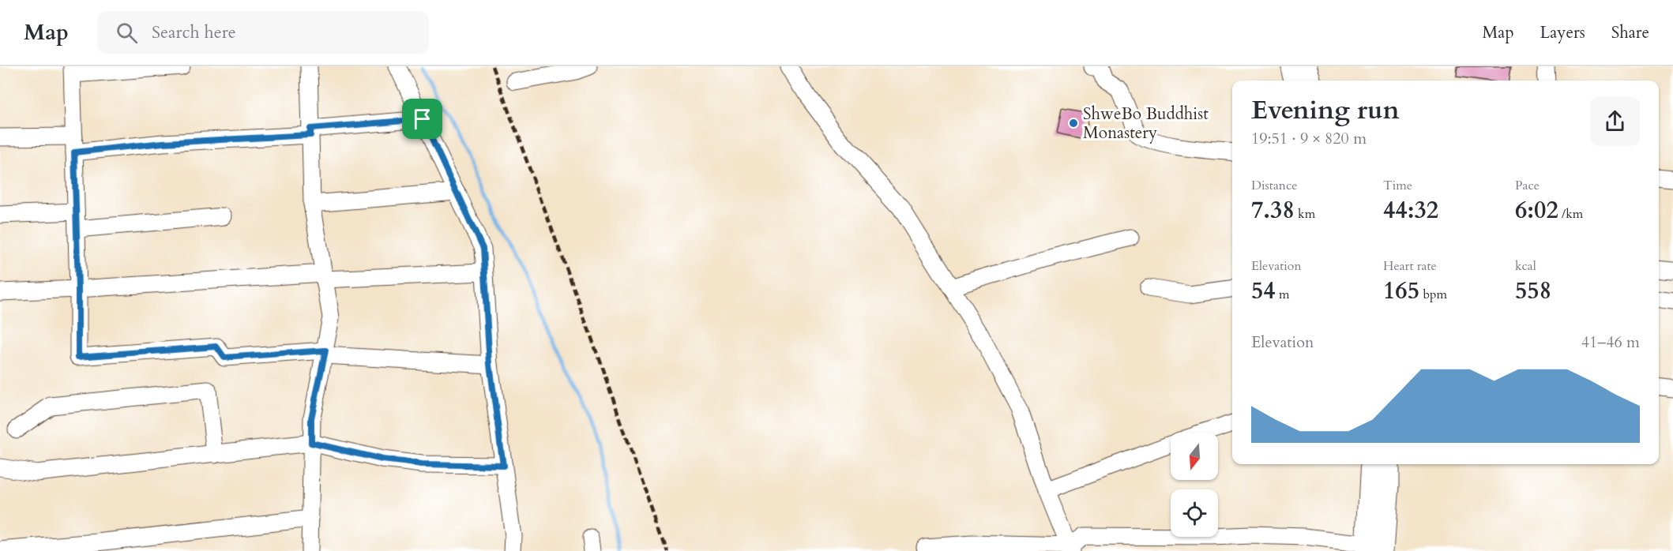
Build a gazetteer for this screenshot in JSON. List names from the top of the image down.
{
  "places": ["ShweBo Buddhist Monastery"],
  "north": "bottom",
  "page": {
    "header": "Map",
    "search": "Search here",
    "nav": ["Map", "Layers", "Share"],
    "heading": ["Evening run", "19:51 · 9 × 820 m"],
    "stats": [
      ["Distance", "7.38 km"],
      ["Time", "44:32"],
      ["Pace", "6:02 /km"],
      ["Elevation", "54 m"],
      ["Heart rate", "165 bpm"],
      ["kcal", "558"]
    ],
    "chart": ["Elevation", "41–46 m"]
  }
}
